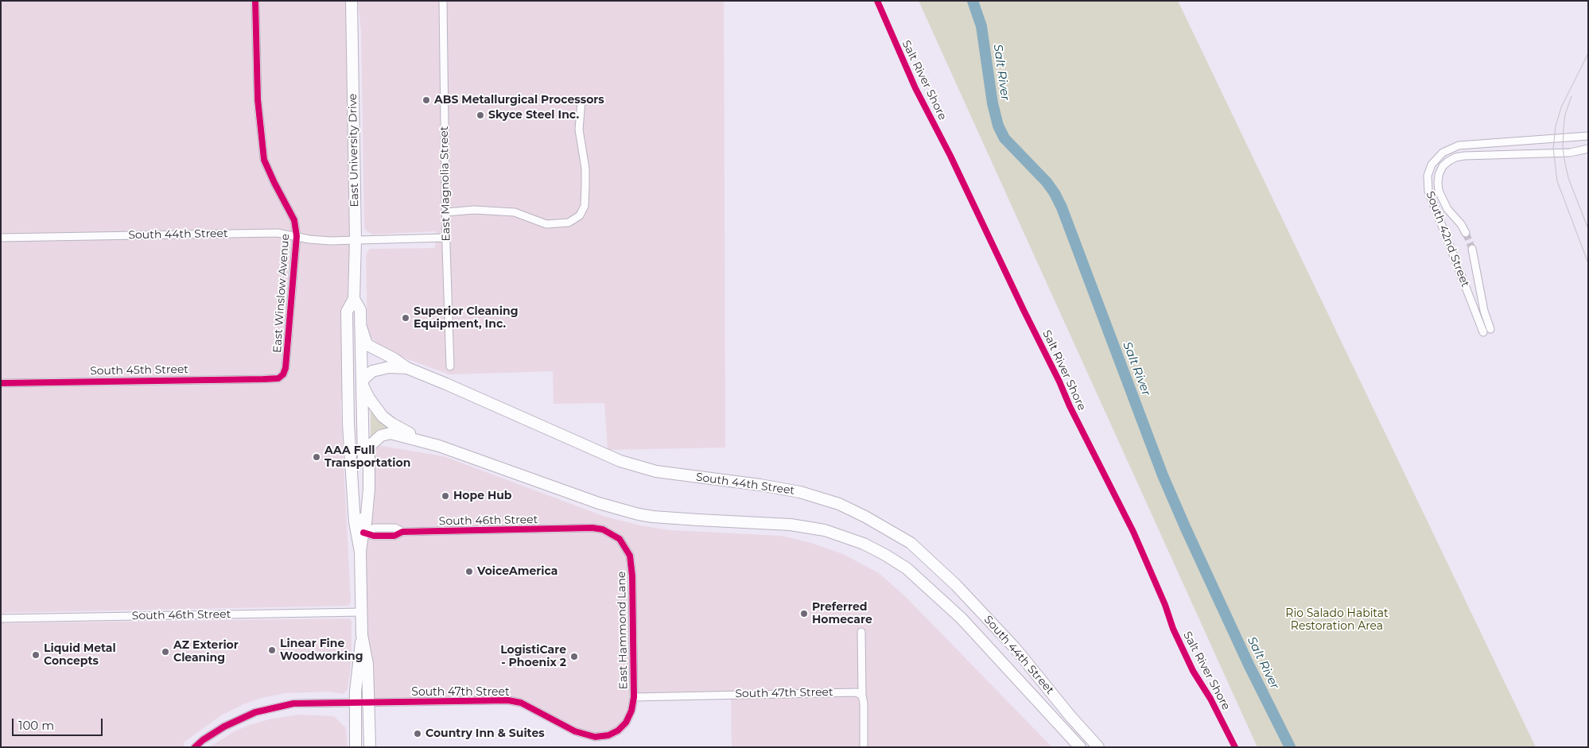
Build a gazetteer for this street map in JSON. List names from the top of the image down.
{
  "streets": {
    "main road": ["East University Drive", "South 44th Street"],
    "street": [
      "East Magnolia Street",
      "South 42nd Street",
      "East Winslow Avenue",
      "South 45th Street",
      "South 46th Street",
      "East Hammond Lane",
      "South 47th Street"
    ],
    "cycle path": ["Salt River Shore"]
  },
  "crossings": [
    ["East University Drive", "South 44th Street"],
    ["East University Drive", "South 46th Street"],
    ["East University Drive", "South 47th Street"],
    ["East Magnolia Street", "South 44th Street"],
    ["South 44th Street", "East Winslow Avenue"],
    ["East Winslow Avenue", "South 45th Street"],
    ["South 46th Street", "East Hammond Lane"],
    ["East Hammond Lane", "South 47th Street"]
  ],
  "water": ["Salt River"],
  "parks": ["Rio Salado Habitat Restoration Area"],
  "places": [
    "ABS Metallurgical Processors",
    "Skyce Steel Inc.",
    "Superior Cleaning Equipment, Inc.",
    "AAA Full Transportation",
    "Hope Hub",
    "VoiceAmerica",
    "Preferred Homecare",
    "Linear Fine Woodworking",
    "AZ Exterior Cleaning",
    "Liquid Metal Concepts",
    "LogistiCare - Phoenix 2",
    "Country Inn & Suites"
  ],
  "scale_bar": "100 m"
}
